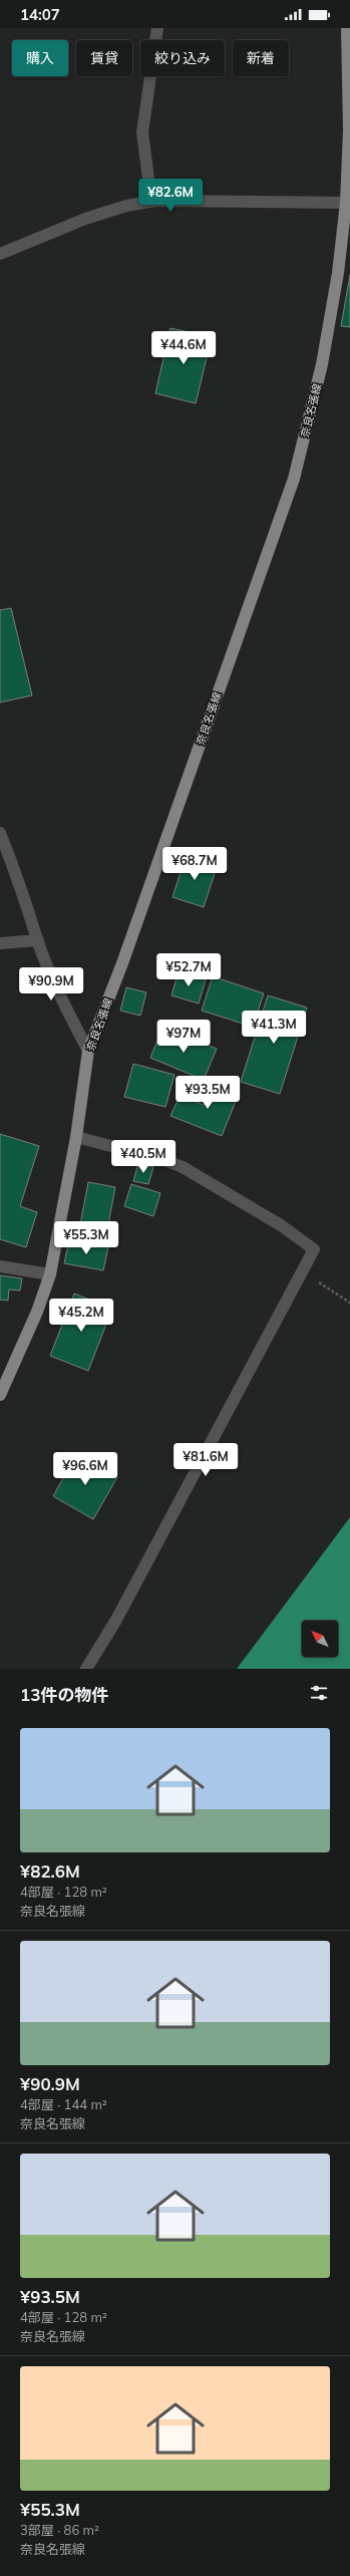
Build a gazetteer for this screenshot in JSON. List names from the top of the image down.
{
  "streets": {
    "main road": ["奈良名張線"]
  },
  "north": "top left",
  "page": {
    "status": "14:07",
    "chip": [
      "購入",
      "賃貸",
      "絞り込み",
      "新着"
    ],
    "price": [
      "¥82.6M",
      "¥44.6M",
      "¥68.7M",
      "¥52.7M",
      "¥90.9M",
      "¥41.3M",
      "¥97M",
      "¥93.5M",
      "¥40.5M",
      "¥55.3M",
      "¥45.2M",
      "¥81.6M",
      "¥96.6M"
    ],
    "heading": "13件の物件",
    "list": [
      {
        "name": "¥82.6M",
        "note": "4部屋 · 128 m² · 奈良名張線"
      },
      {
        "name": "¥90.9M",
        "note": "4部屋 · 144 m² · 奈良名張線"
      },
      {
        "name": "¥93.5M",
        "note": "4部屋 · 128 m² · 奈良名張線"
      },
      {
        "name": "¥55.3M",
        "note": "3部屋 · 86 m² · 奈良名張線"
      }
    ]
  }
}
